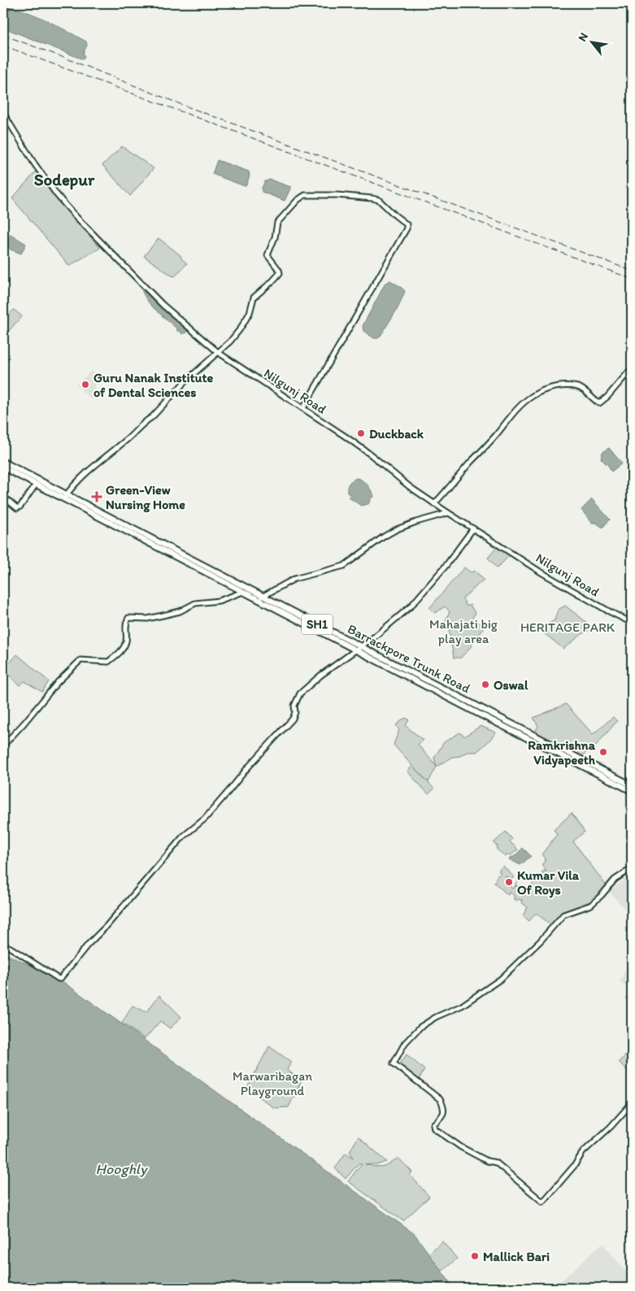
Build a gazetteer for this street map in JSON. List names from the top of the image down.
{
  "streets": {
    "main road": ["SH1", "Barrackpore Trunk Road"],
    "street": ["Nilgunj Road"]
  },
  "districts": ["Sodepur"],
  "water": ["Hooghly"],
  "parks": ["Mahajati big play area", "HERITAGE PARK", "Marwaribagan Playground"],
  "places": {
    "other": [
      "Guru Nanak Institute of Dental Sciences",
      "Duckback",
      "Oswal",
      "Ramkrishna Vidyapeeth",
      "Kumar Vila Of Roys",
      "Mallick Bari"
    ],
    "health": ["Green-View Nursing Home"]
  },
  "north": "top left"
}
